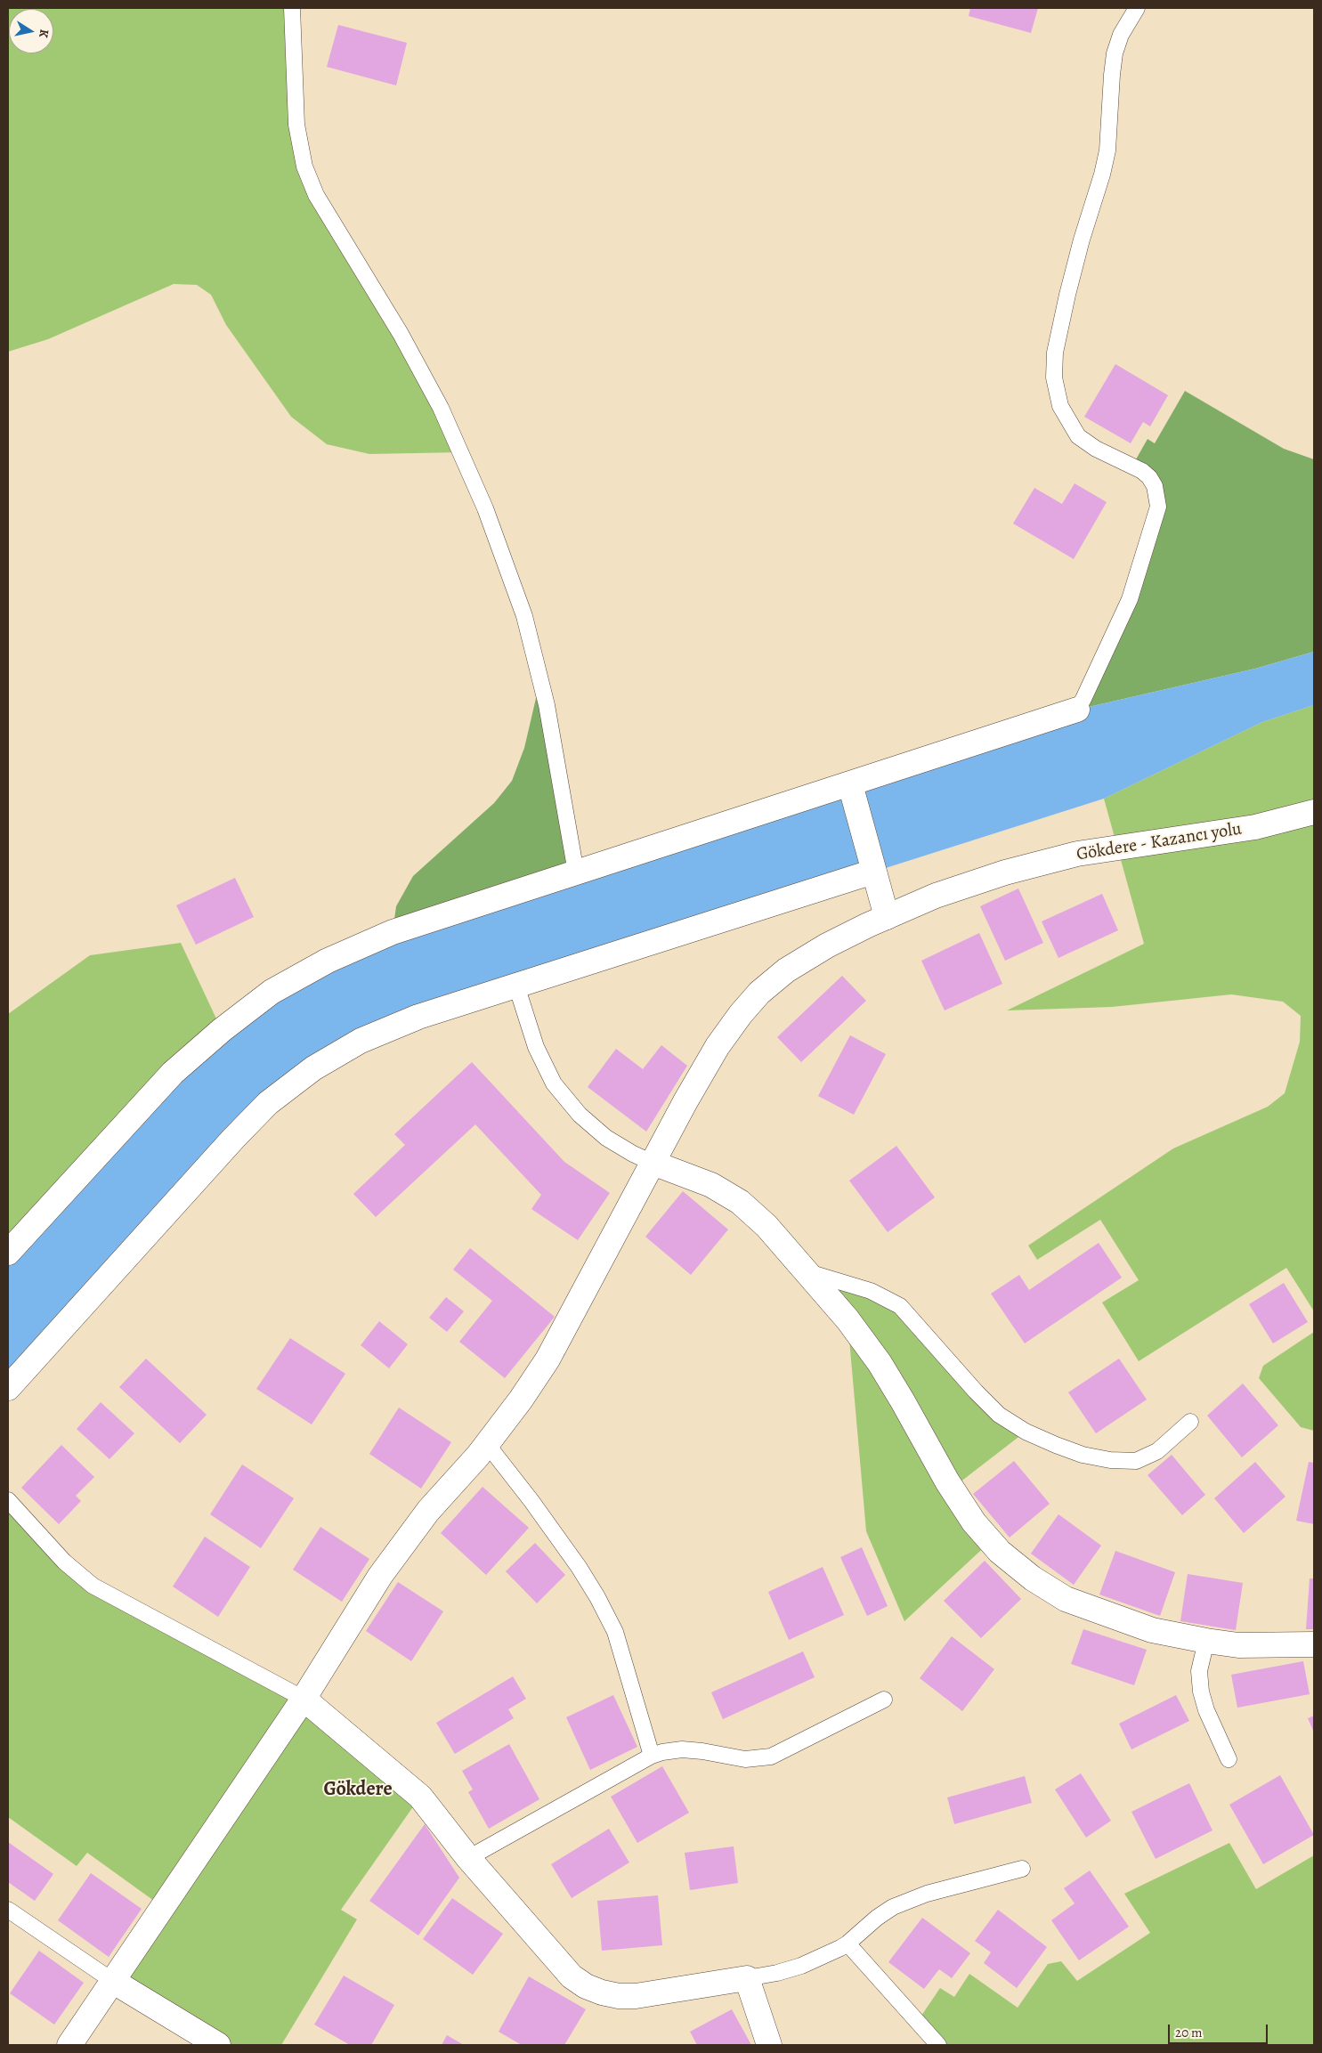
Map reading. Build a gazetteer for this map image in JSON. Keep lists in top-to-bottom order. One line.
{"streets":{"street":["Gökdere - Kazancı yolu"]},"districts":["Gökdere"],"scale_bar":"20 m","north":"right"}
